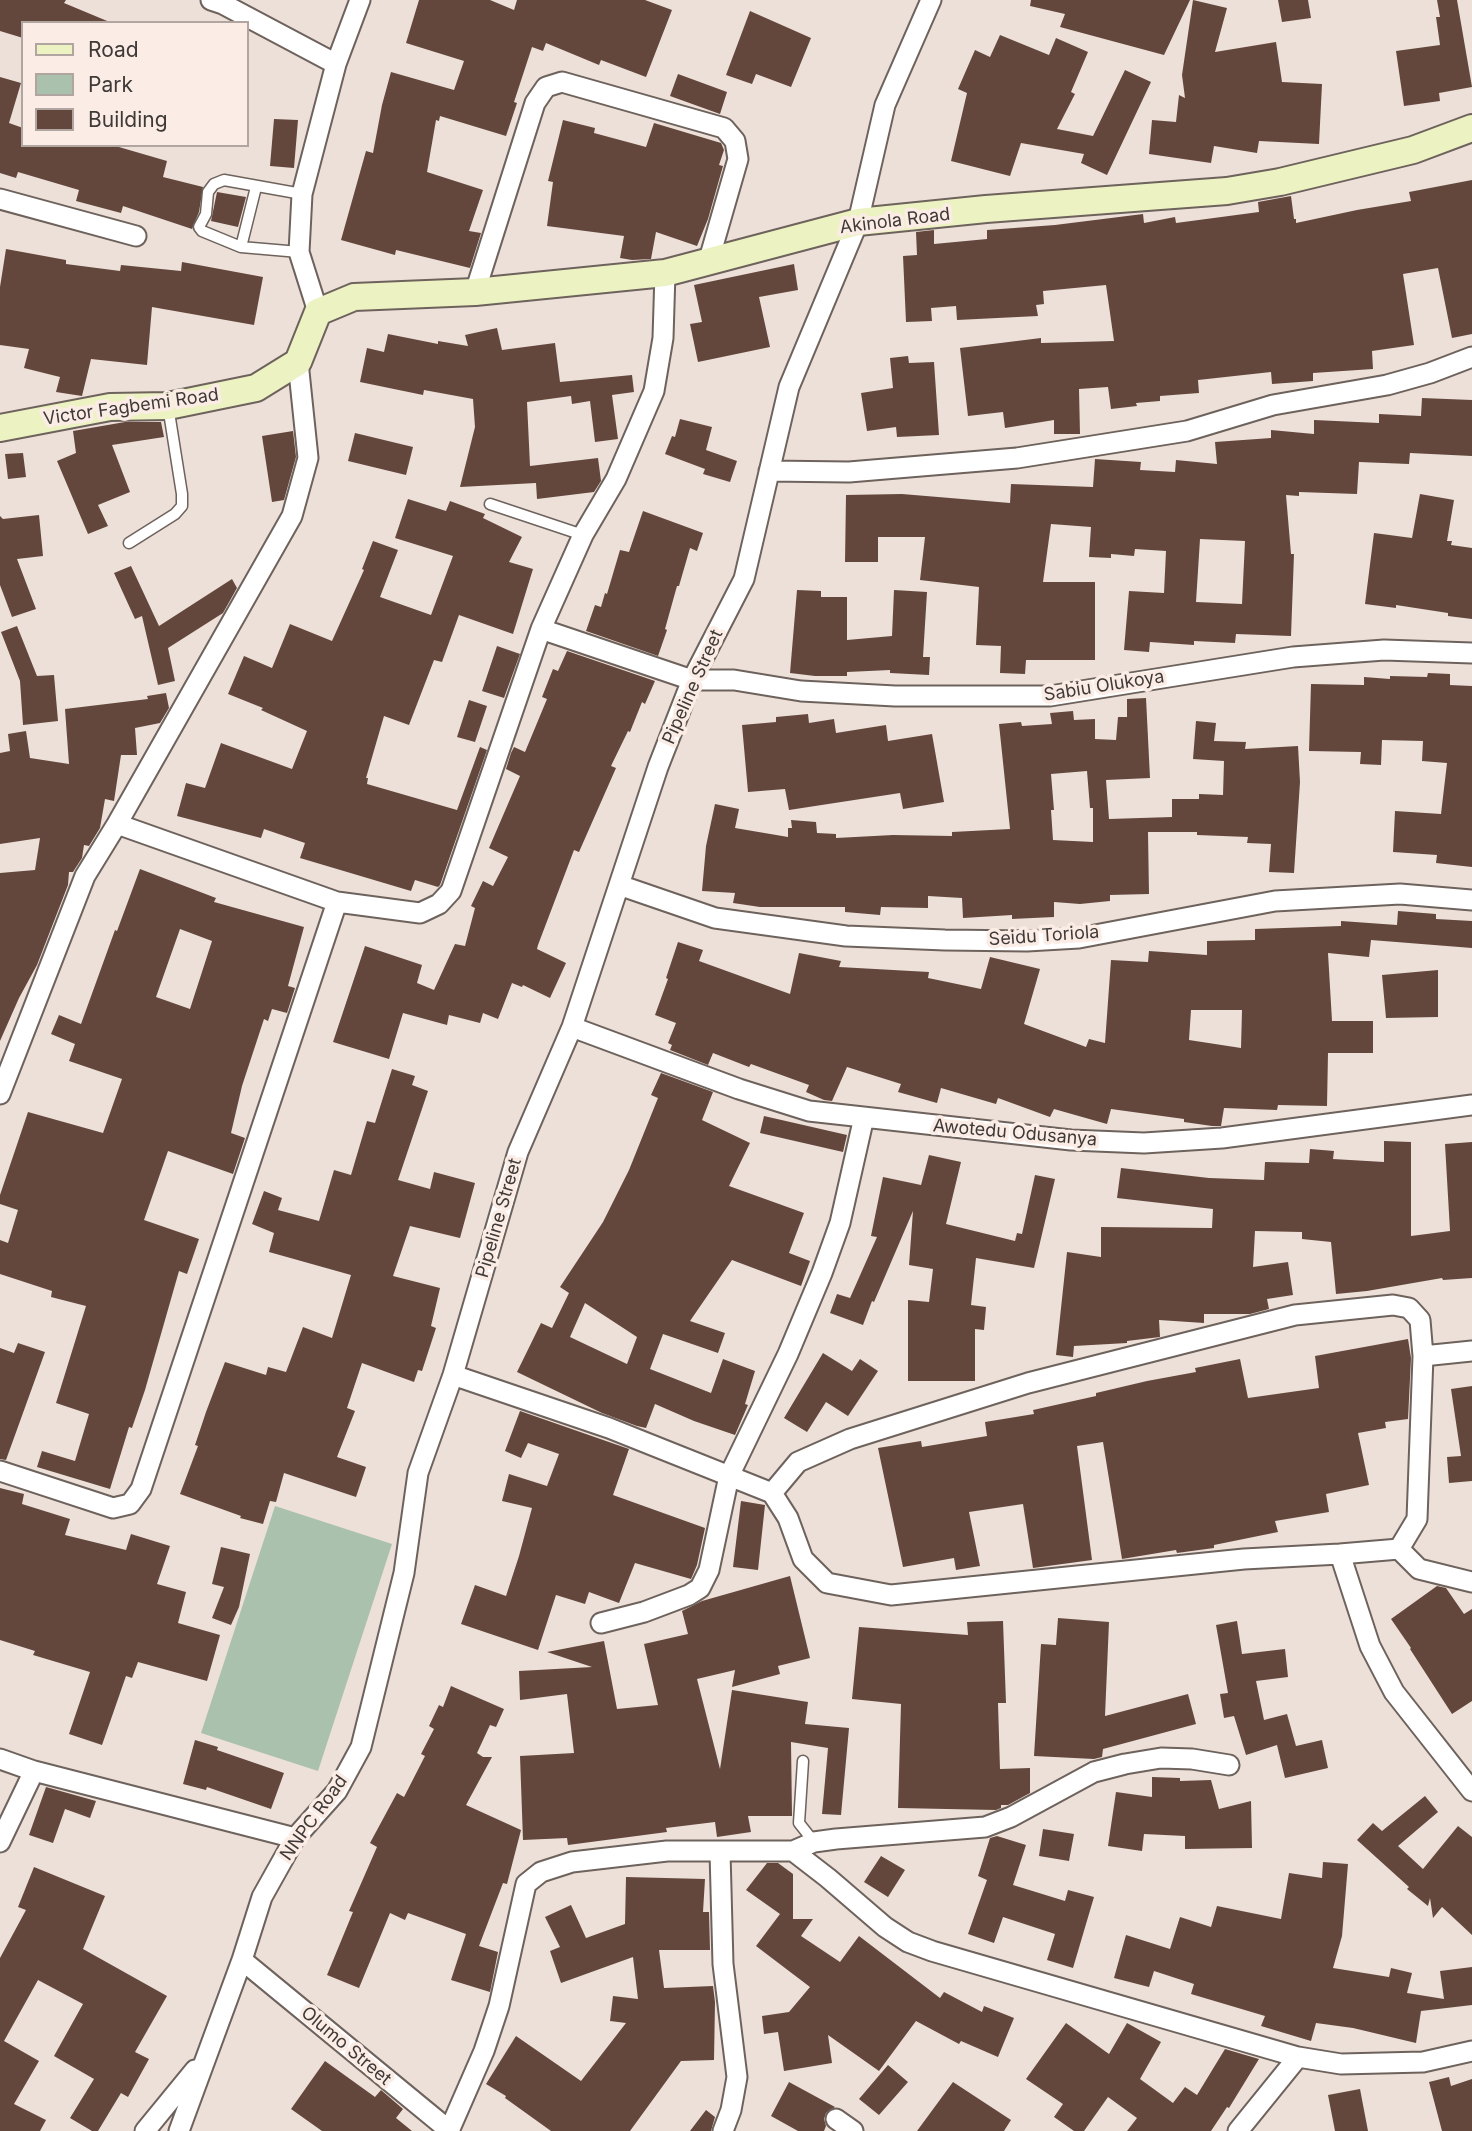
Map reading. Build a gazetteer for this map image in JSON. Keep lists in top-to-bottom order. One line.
{"streets":{"street":["Akinola Road","Victor Fagbemi Road","Sabiu Olukoya","Pipeline Street","Seidu Toriola","Awotedu Odusanya","NNPC Road","Olumo Street"]},"crossings":[["Akinola Road","Pipeline Street"],["Sabiu Olukoya","Pipeline Street"],["Pipeline Street","Seidu Toriola"],["Pipeline Street","Awotedu Odusanya"],["Pipeline Street","NNPC Road"],["NNPC Road","Olumo Street"]],"legend":["Road","Park","Building"]}
